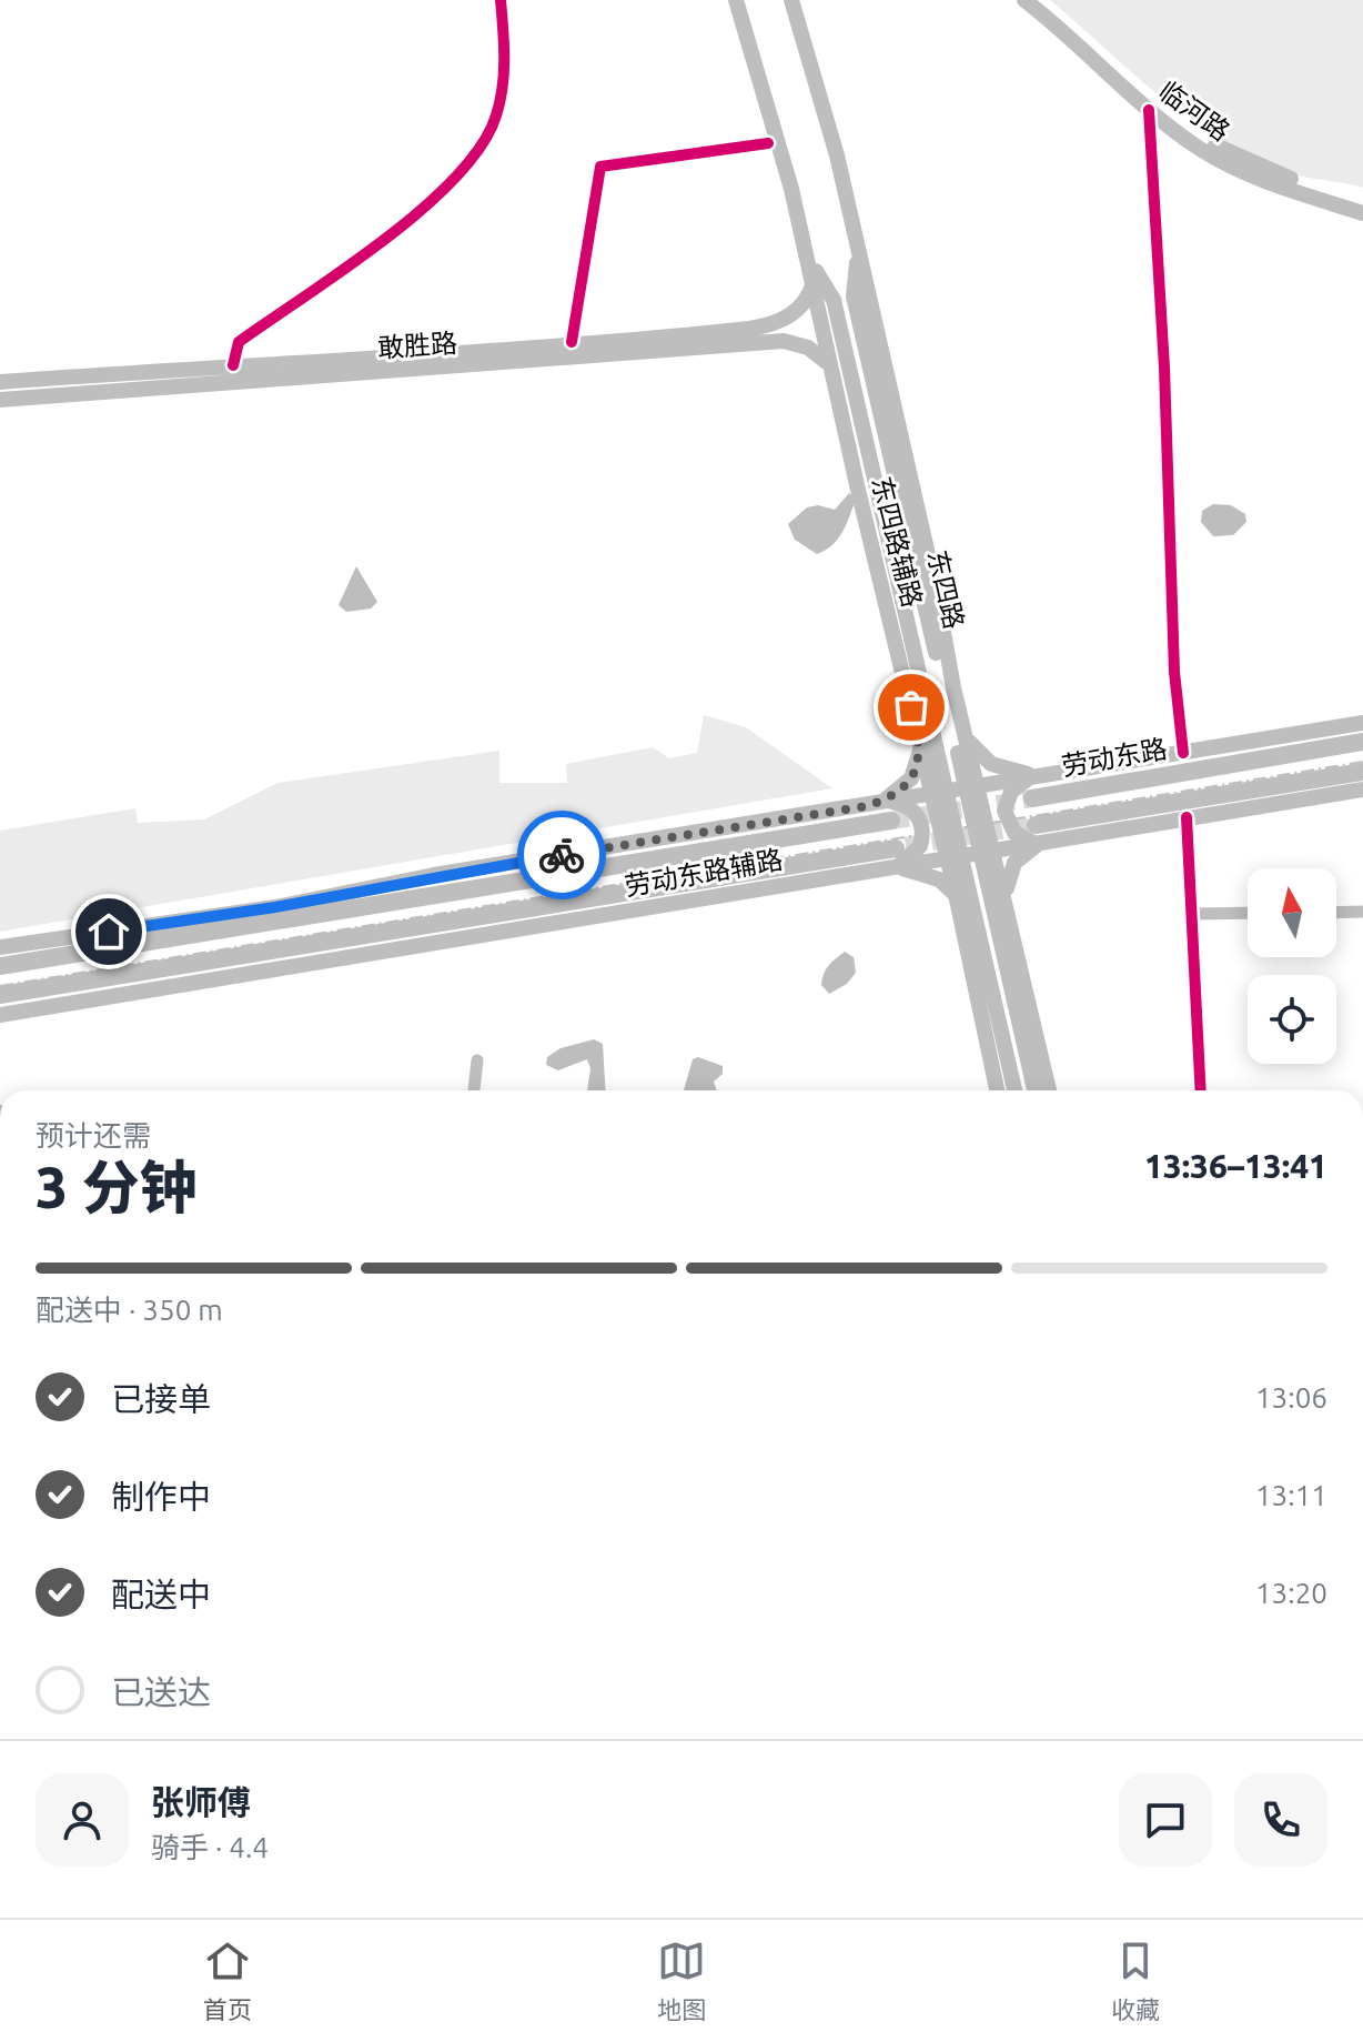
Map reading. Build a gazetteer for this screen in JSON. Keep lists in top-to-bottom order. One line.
{"streets":{"highway":["劳动东路"],"main road":["临河路","敢胜路","东四路辅路","东四路","劳动东路辅路"]},"crossings":[["敢胜路","东四路辅路"],["东四路辅路","东四路"],["东四路辅路","劳动东路辅路"],["东四路","劳动东路辅路"],["劳动东路","劳动东路辅路"]],"north":"top","page":{"heading":["3 分钟","预计还需","13:36–13:41"],"panel":["张师傅","骑手 · 4.4"],"bar":"配送中 · 350 m","list":[["已接单","13:06"],["制作中","13:11"],["配送中","13:20"],"已送达"],"tabs":["首页","地图","收藏"]}}
